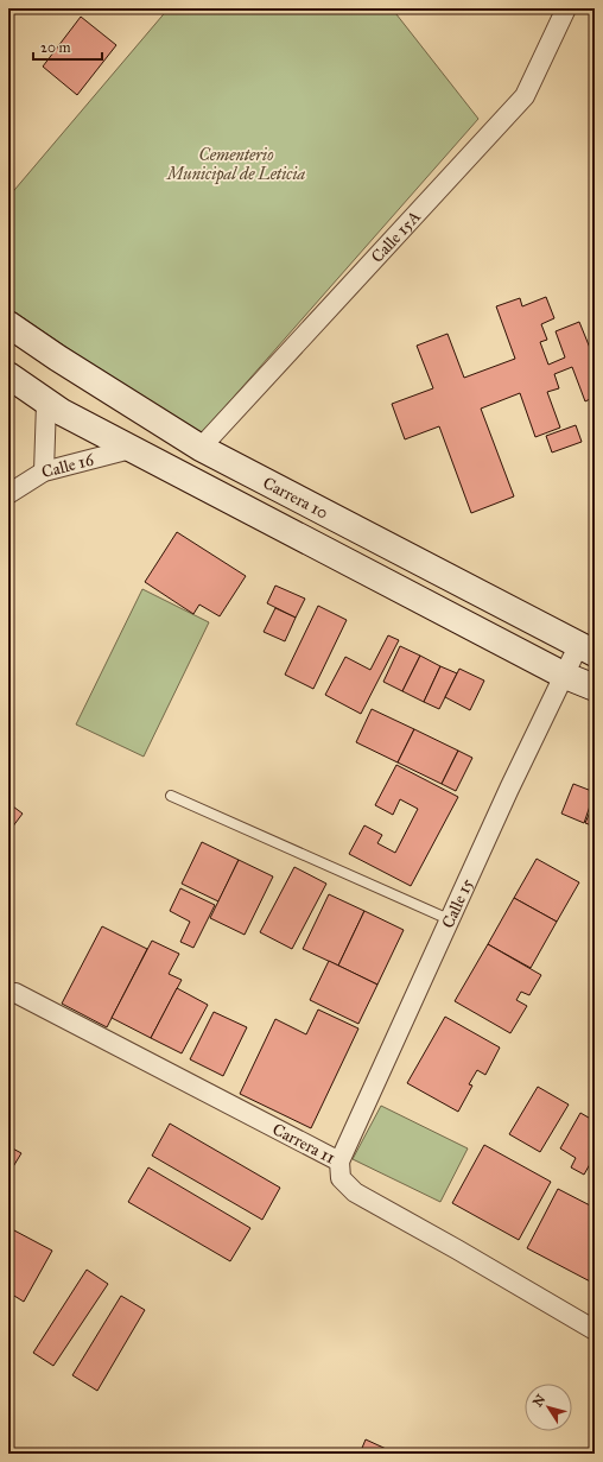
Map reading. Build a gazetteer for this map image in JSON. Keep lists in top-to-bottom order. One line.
{"streets":{"main road":["Carrera 10"],"street":["Calle 15A","Calle 16","Calle 15","Carrera 11"]},"crossings":[["Calle 15A","Carrera 10"],["Calle 16","Carrera 10"],["Carrera 10","Calle 15"],["Calle 15","Carrera 11"]],"parks":["Cementerio Municipal de Leticia"],"scale_bar":"20 m","north":"top left"}
